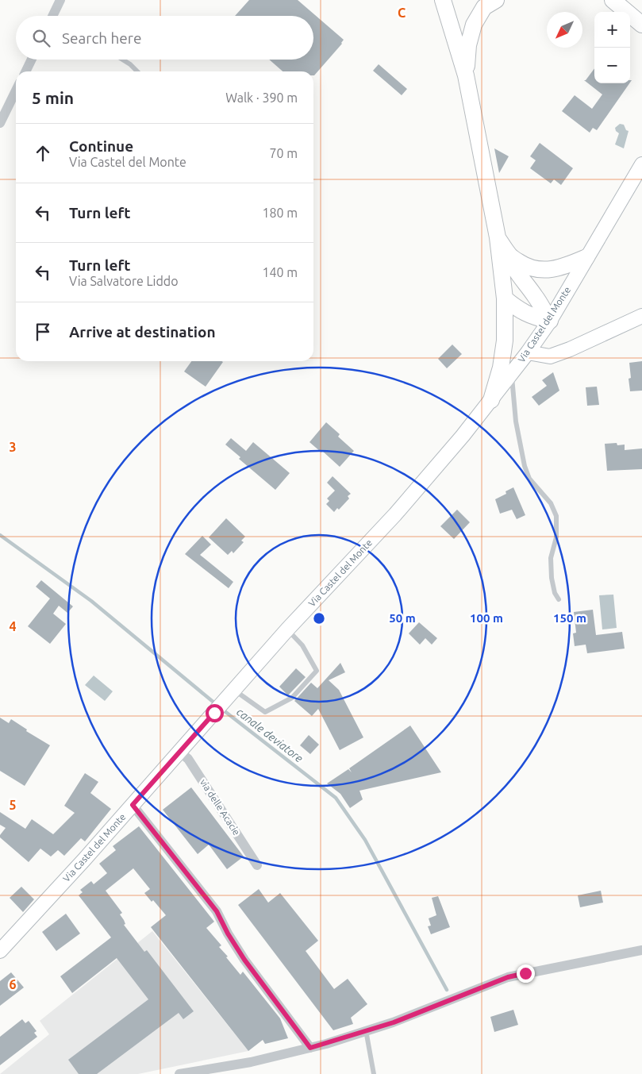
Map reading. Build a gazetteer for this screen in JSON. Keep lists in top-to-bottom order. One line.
{"streets":{"main road":["Via Castel del Monte"],"street":["via delle Acacie"]},"crossings":[["Via Castel del Monte","via delle Acacie"]],"water":["canale deviatore"],"north":"bottom left","page":{"map_buttons":["+","−"],"search":"Search here","heading":["5 min","Walk · 390 m"],"list":[["Continue","Via Castel del Monte","70 m"],["Turn left","180 m"],["Turn left","Via Salvatore Liddo","140 m"],"Arrive at destination"]},"grid":{"columns":["C"],"rows":["3","4","5","6"]},"rings":["50 m","100 m","150 m"]}
